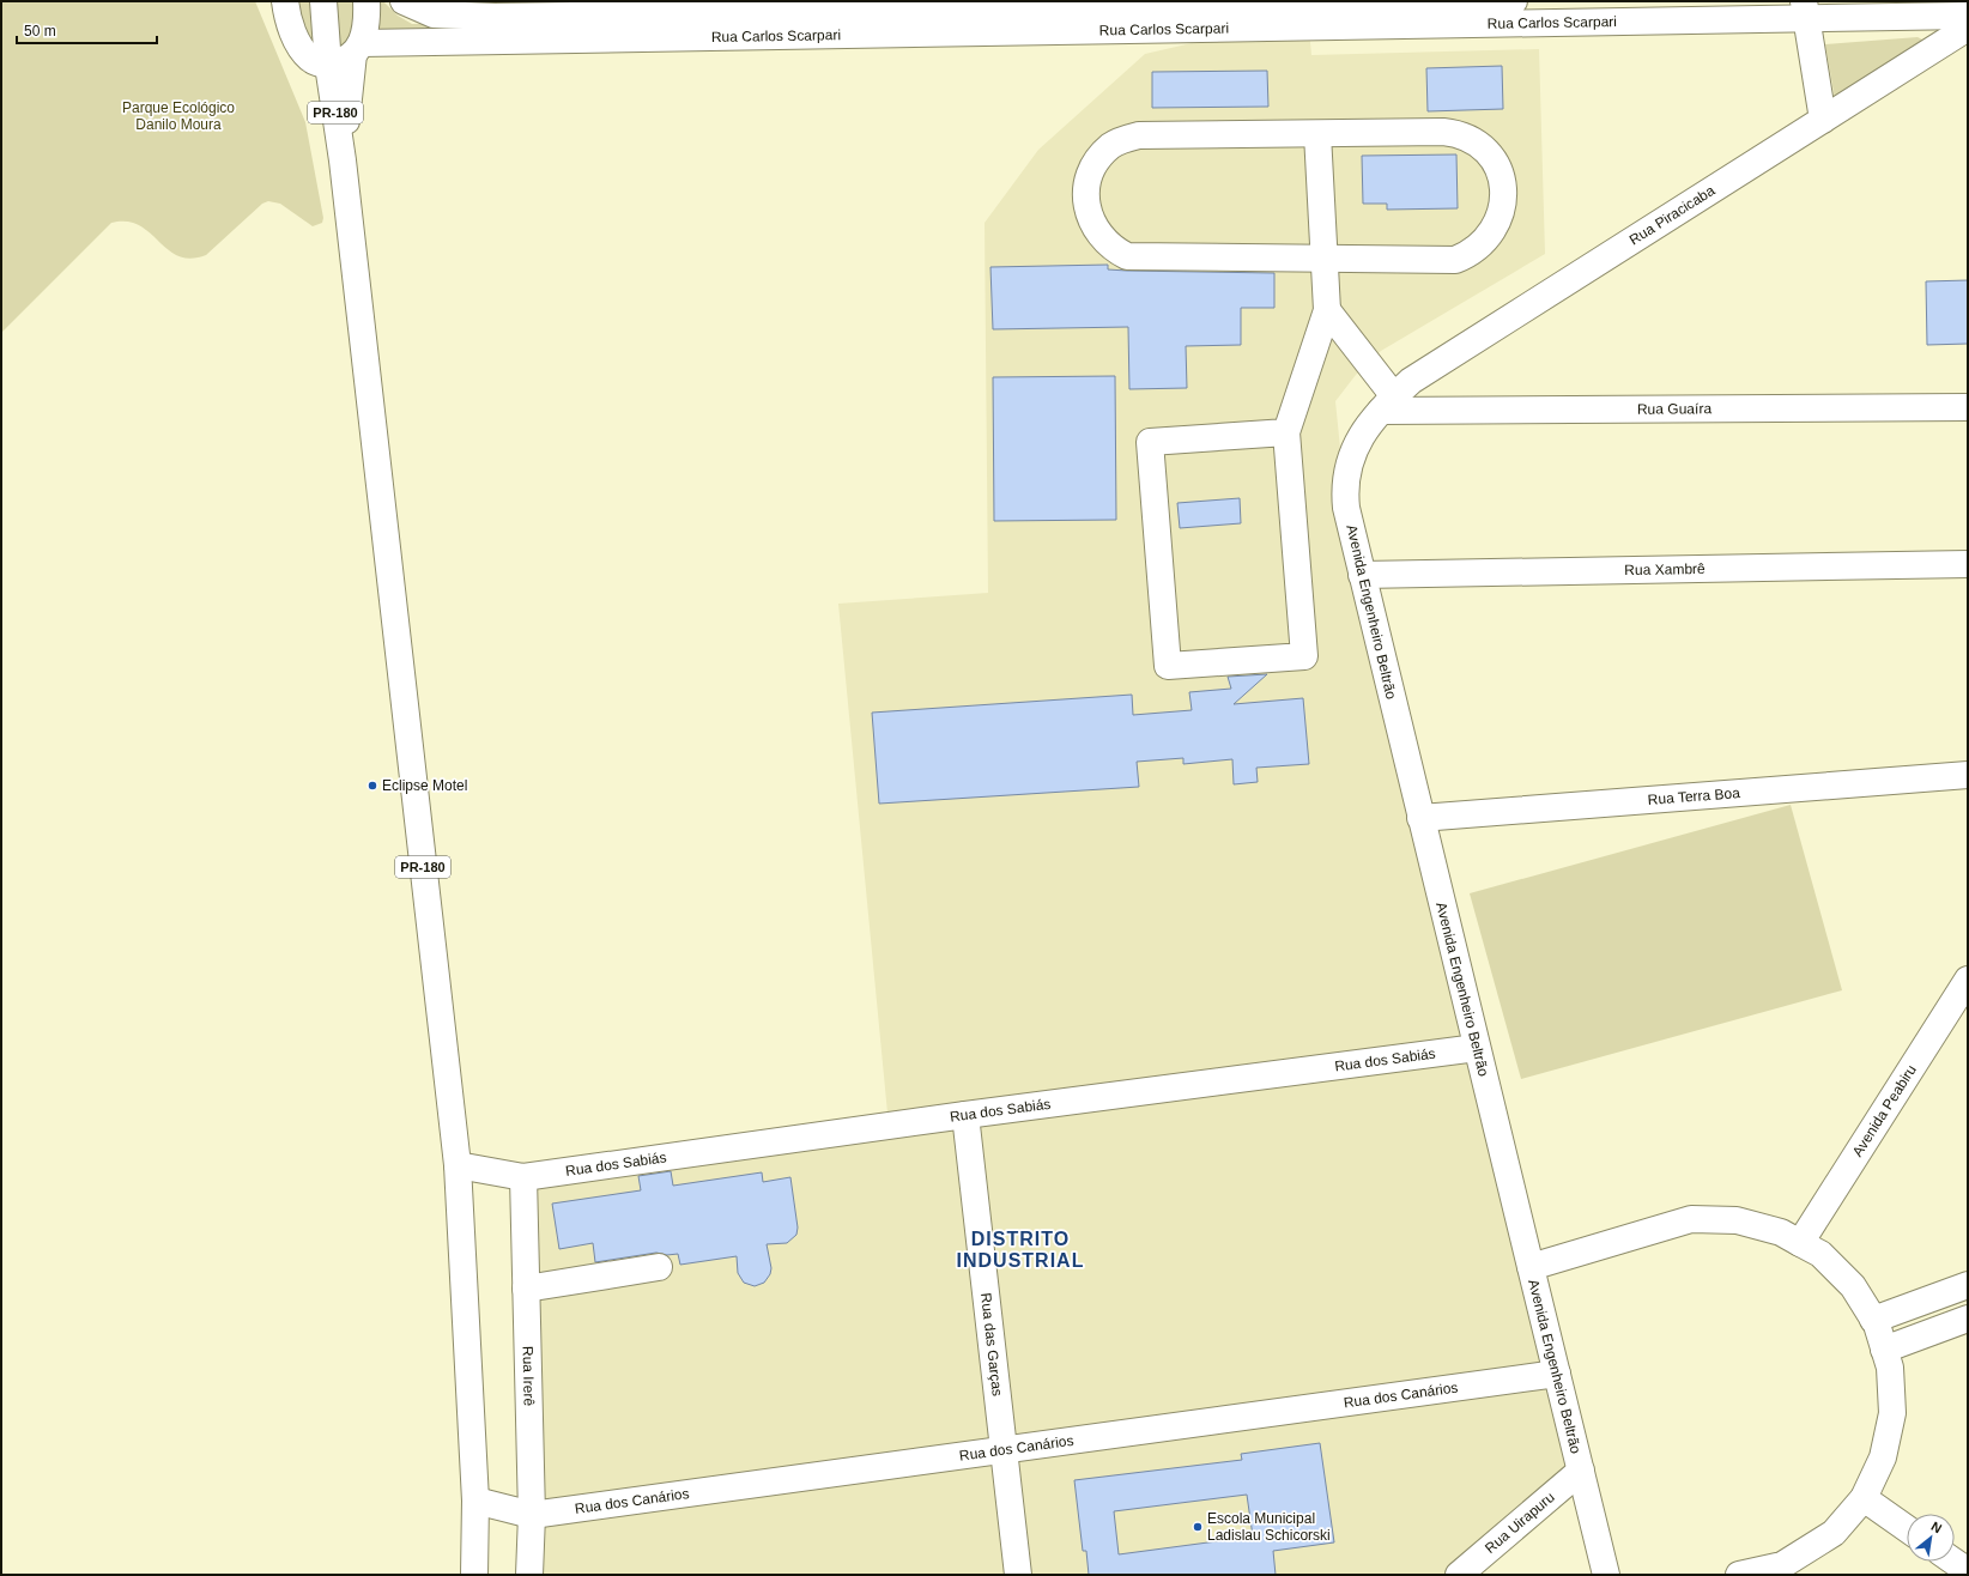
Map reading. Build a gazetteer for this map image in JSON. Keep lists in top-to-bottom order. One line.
{"streets":{"street":["Rua Carlos Scarpari","PR-180","Rua Piracicaba","Rua Guaíra","Rua Xambrê","Avenida Engenheiro Beltrão","Rua Terra Boa","Rua dos Sabiás","Avenida Peabiru","Rua das Garças","Rua Irerê","Rua dos Canários","Rua Uirapuru"]},"crossings":[["PR-180","Rua dos Sabiás"],["PR-180","Rua dos Canários"],["Rua Piracicaba","Rua Guaíra"],["Rua Piracicaba","Avenida Engenheiro Beltrão"],["Rua Guaíra","Avenida Engenheiro Beltrão"],["Rua Xambrê","Avenida Engenheiro Beltrão"],["Avenida Engenheiro Beltrão","Rua Terra Boa"],["Avenida Engenheiro Beltrão","Rua dos Sabiás"],["Avenida Engenheiro Beltrão","Rua dos Canários"],["Avenida Engenheiro Beltrão","Rua Uirapuru"],["Rua dos Sabiás","Rua das Garças"],["Rua dos Sabiás","Rua Irerê"],["Rua das Garças","Rua dos Canários"],["Rua Irerê","Rua dos Canários"]],"districts":["DISTRITO INDUSTRIAL"],"parks":["Parque Ecológico Danilo Moura"],"places":["Eclipse Motel","Escola Municipal Ladislau Schicorski"],"scale_bar":"50 m","north":"top right"}
